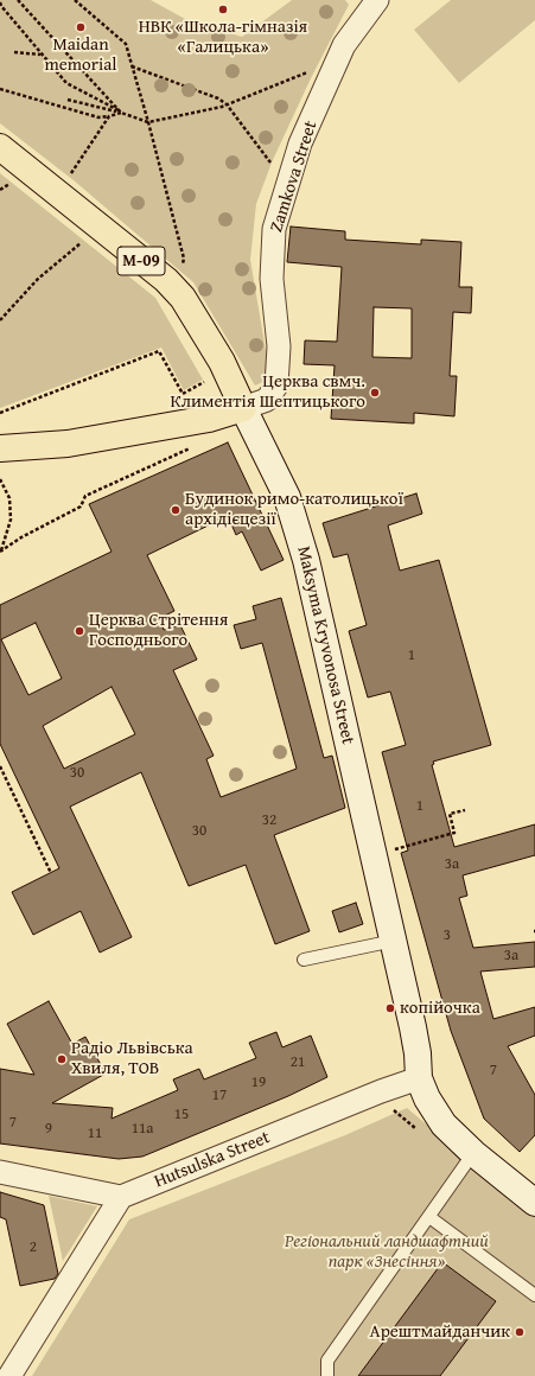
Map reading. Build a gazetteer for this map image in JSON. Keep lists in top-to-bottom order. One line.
{"streets":{"main road":["М-09","Maksyma Kryvonosa Street"],"street":["Zamkova Street","Hutsulska Street"]},"crossings":[["Zamkova Street","Maksyma Kryvonosa Street"],["Maksyma Kryvonosa Street","Hutsulska Street"]],"parks":["Регіональний ландшафтний парк «Знесіння»"],"places":["НВК «Школа-гімназія «Галицька»","Maidan memorial","Церква свмч. Климентія Шептицького","Будинок римо-католицької архідієцезії","Церква Стрітення Господнього","копійочка","Радіо Львівська Хвиля, ТОВ","Арештмайданчик"],"house_numbers":["1","30","1","32","30","3а","3","3а","21","7","19","17","15","7","9","11а","11","2"]}
